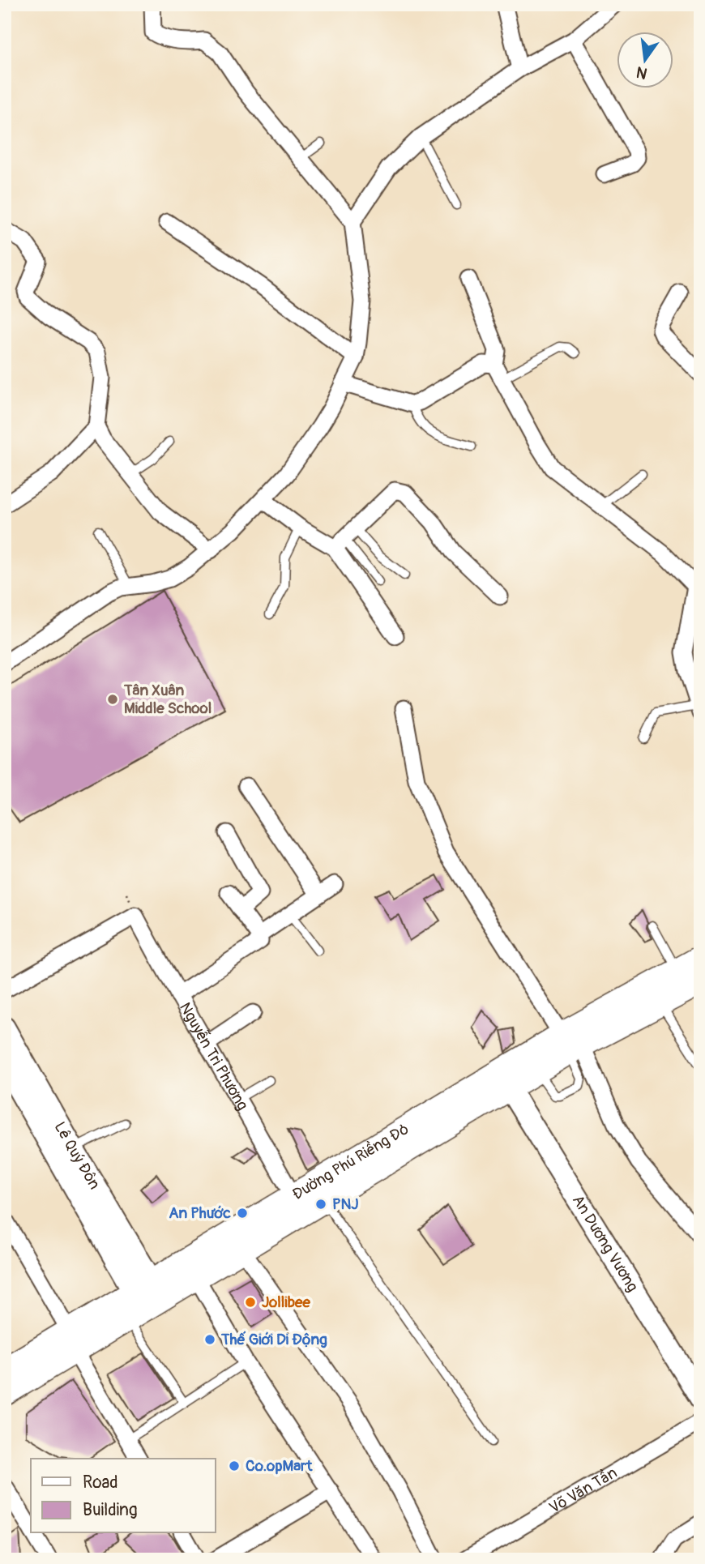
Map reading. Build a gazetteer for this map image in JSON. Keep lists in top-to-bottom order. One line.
{"streets":{"main road":["Lê Quý Đôn","Đường Phú Riềng Đỏ","An Dương Vương"],"street":["Nguyễn Tri Phương","Võ Văn Tần"]},"crossings":[["Nguyễn Tri Phương","Đường Phú Riềng Đỏ"],["Lê Quý Đôn","Đường Phú Riềng Đỏ"],["Đường Phú Riềng Đỏ","An Dương Vương"]],"places":["Tân Xuân Middle School","PNJ","An Phước","Jollibee","Thế Giới Di Động","Co.opMart"],"legend":["Road","Building"],"north":"bottom"}
